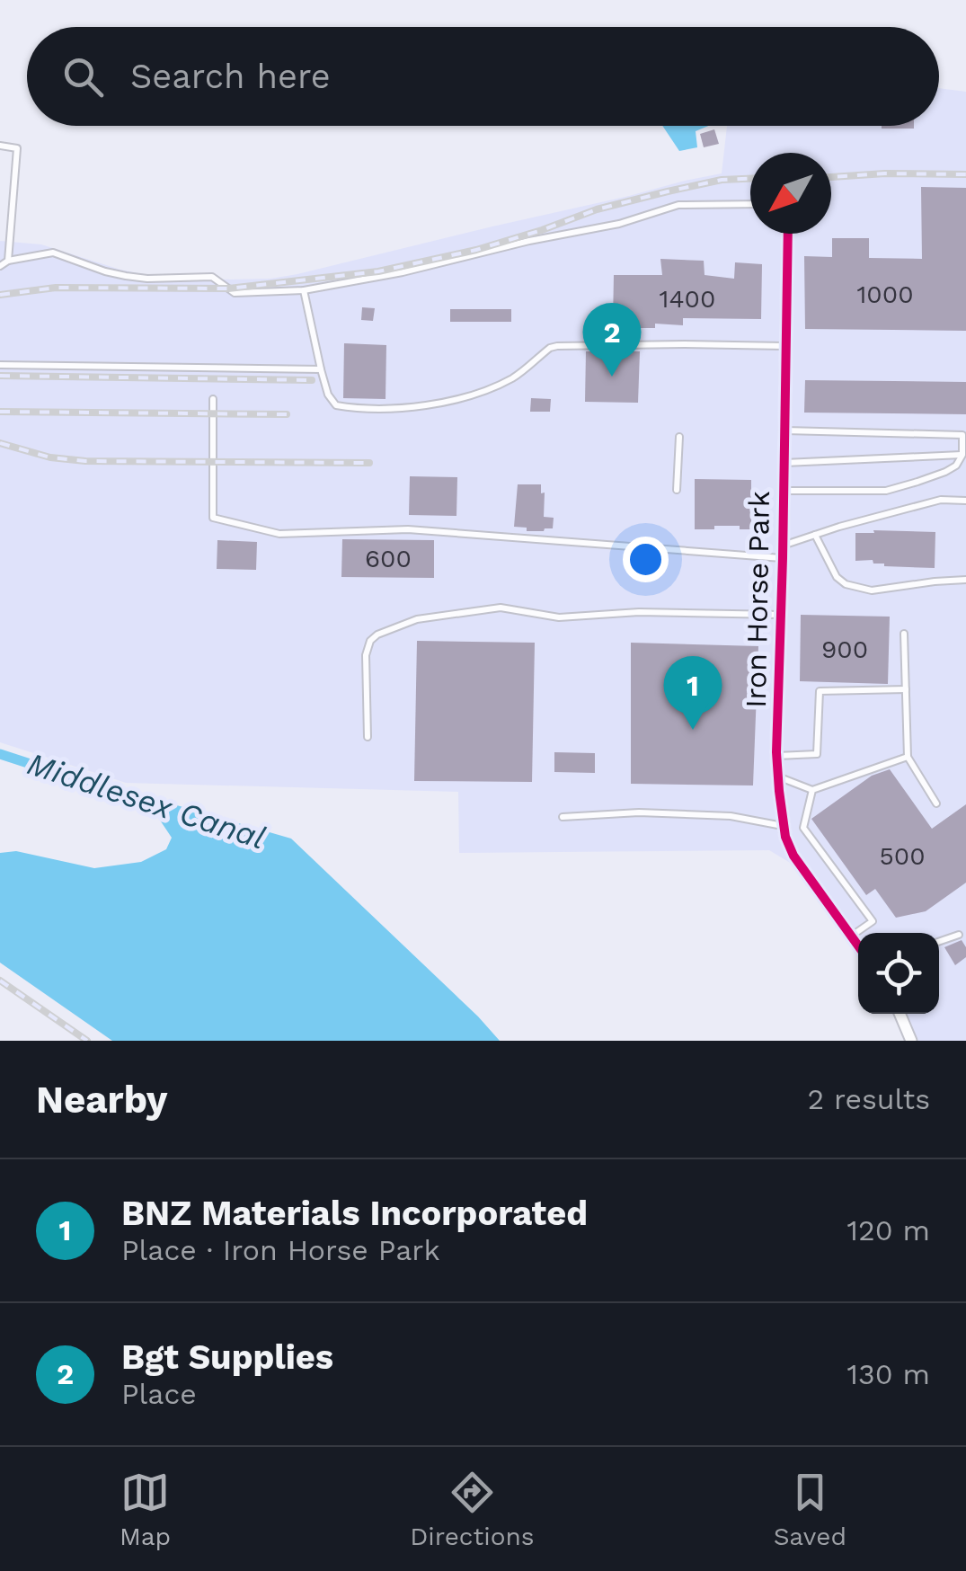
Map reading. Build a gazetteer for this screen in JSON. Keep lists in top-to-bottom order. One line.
{"streets":{"street":["Iron Horse Park"]},"water":["Middlesex Canal"],"house_numbers":["1000","1400","600","900","500"],"north":"bottom left","page":{"search":"Search here","pins":["2","1"],"heading":["Nearby","2 results"],"list":[{"mark":"1","name":"BNZ Materials Incorporated","note":"Place · Iron Horse Park","value":"120 m"},{"mark":"2","name":"Bgt Supplies","note":"Place","value":"130 m"}],"nav":["Map","Directions","Saved"]}}
